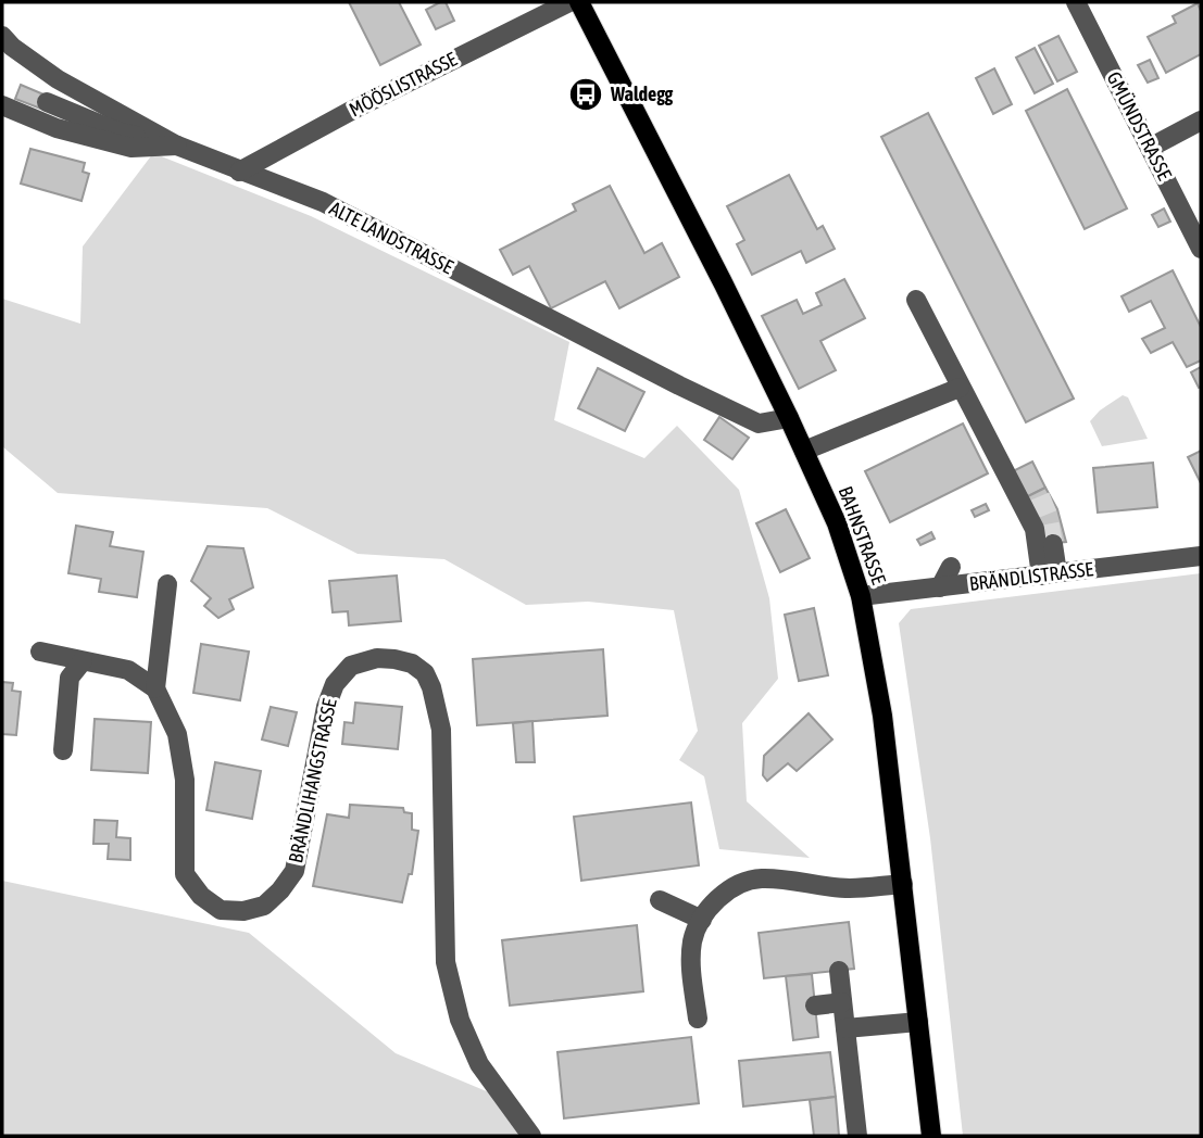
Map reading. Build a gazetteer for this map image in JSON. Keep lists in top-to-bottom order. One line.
{"streets":{"main road":["BAHNSTRASSE"],"street":["MÖÖSLISTRASSE","GMÜNDSTRASSE","ALTE LANDSTRASSE","BRÄNDLISTRASSE","BRÄNDLIHANGSTRASSE"]},"crossings":[["MÖÖSLISTRASSE","ALTE LANDSTRASSE"],["ALTE LANDSTRASSE","BAHNSTRASSE"],["BAHNSTRASSE","BRÄNDLISTRASSE"]],"places":{"bus stop":["Waldegg"]}}
